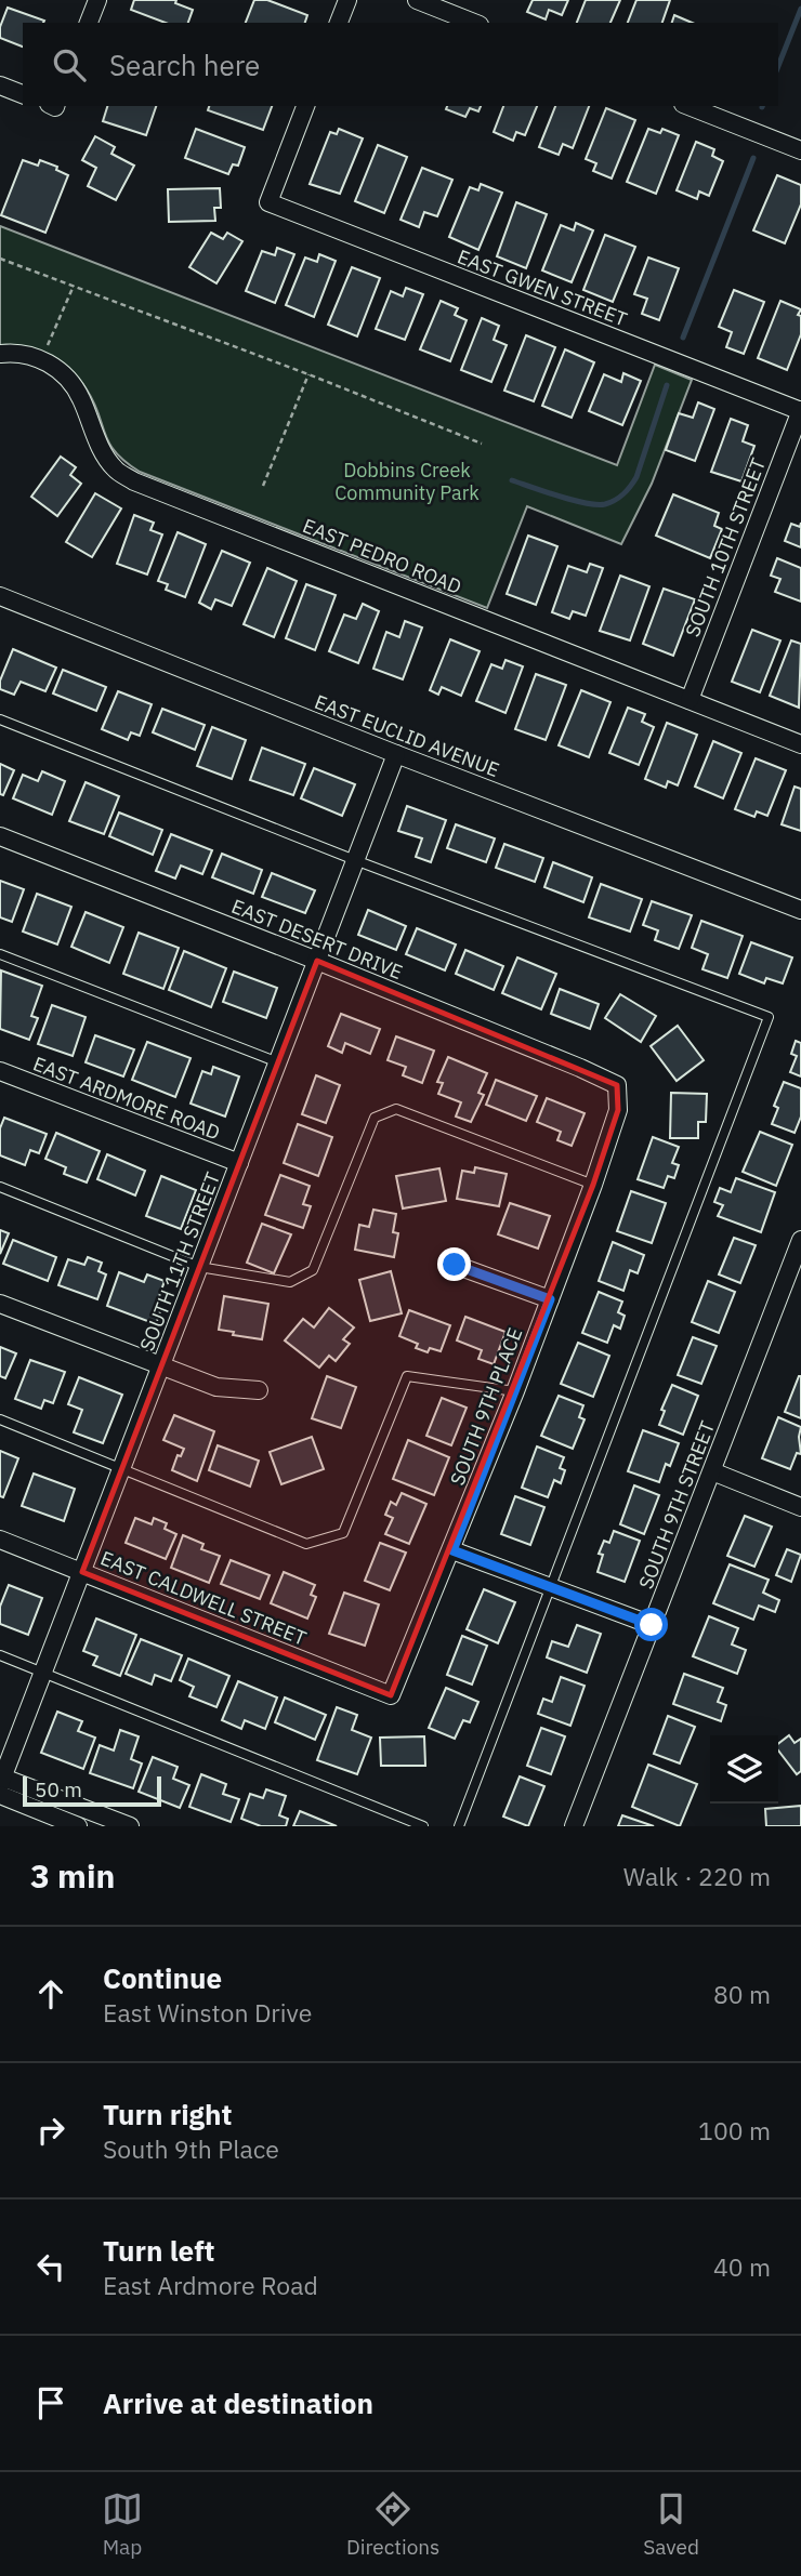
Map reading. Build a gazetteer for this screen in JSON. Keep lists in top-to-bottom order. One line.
{"streets":{"street":["EAST GWEN STREET","SOUTH 10TH STREET","EAST PEDRO ROAD","EAST EUCLID AVENUE","EAST DESERT DRIVE","EAST ARDMORE ROAD","SOUTH 11TH STREET","SOUTH 9TH PLACE","SOUTH 9TH STREET","EAST CALDWELL STREET"]},"crossings":[["EAST GWEN STREET","SOUTH 10TH STREET"],["SOUTH 10TH STREET","EAST PEDRO ROAD"],["EAST EUCLID AVENUE","SOUTH 11TH STREET"],["EAST DESERT DRIVE","SOUTH 11TH STREET"],["EAST DESERT DRIVE","SOUTH 9TH PLACE"],["EAST ARDMORE ROAD","SOUTH 11TH STREET"],["SOUTH 11TH STREET","EAST CALDWELL STREET"],["SOUTH 9TH PLACE","EAST CALDWELL STREET"]],"parks":["Dobbins Creek Community Park"],"scale_bar":"50 m","page":{"search":"Search here","scale":"50 m","heading":["3 min","Walk · 220 m"],"list":[["Continue","East Winston Drive","80 m"],["Turn right","South 9th Place","100 m"],["Turn left","East Ardmore Road","40 m"],"Arrive at destination"],"nav":["Map","Directions","Saved"]}}
